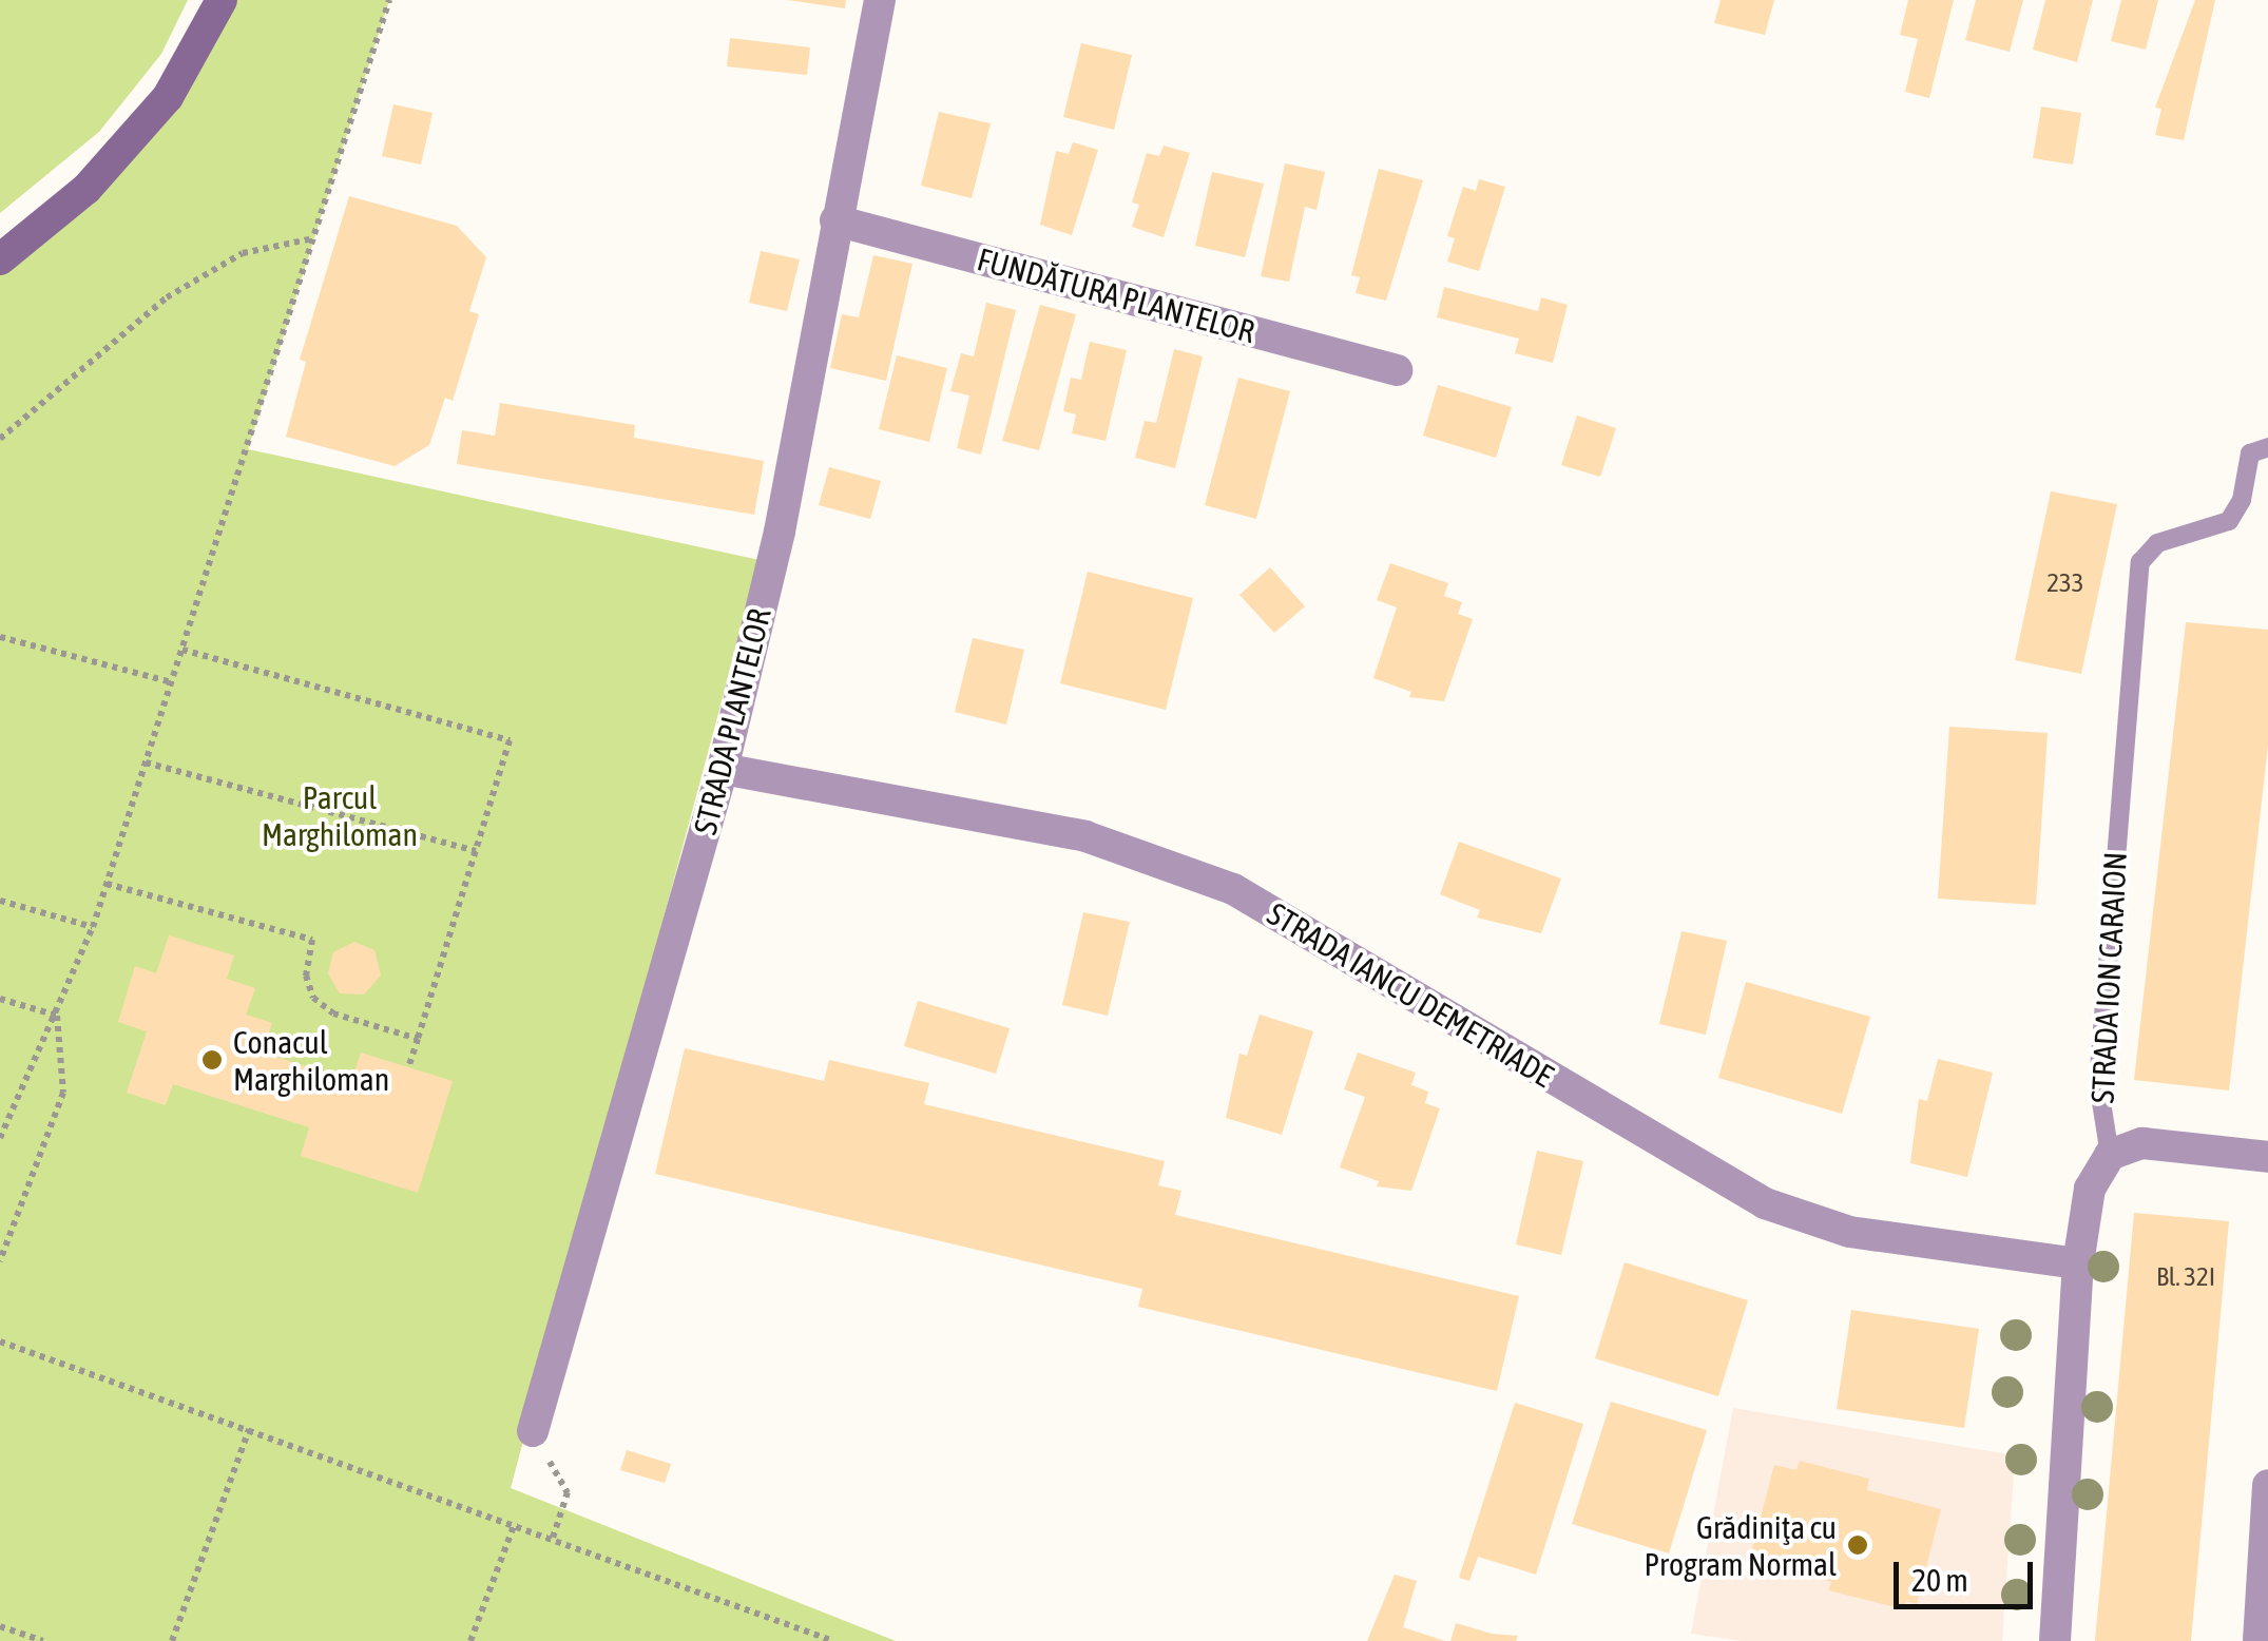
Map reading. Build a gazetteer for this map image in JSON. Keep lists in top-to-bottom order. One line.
{"streets":{"street":["FUNDĂTURA PLANTELOR","STRADA PLANTELOR","STRADA IANCU DEMETRIADE"],"lane":["STRADA ION CARAION"]},"crossings":[["FUNDĂTURA PLANTELOR","STRADA PLANTELOR"],["STRADA PLANTELOR","STRADA IANCU DEMETRIADE"]],"parks":["Parcul Marghiloman"],"places":["Conacul Marghiloman","Grădiniţa cu Program Normal"],"house_numbers":["233","Bl. 32I"],"scale_bar":"20 m"}
